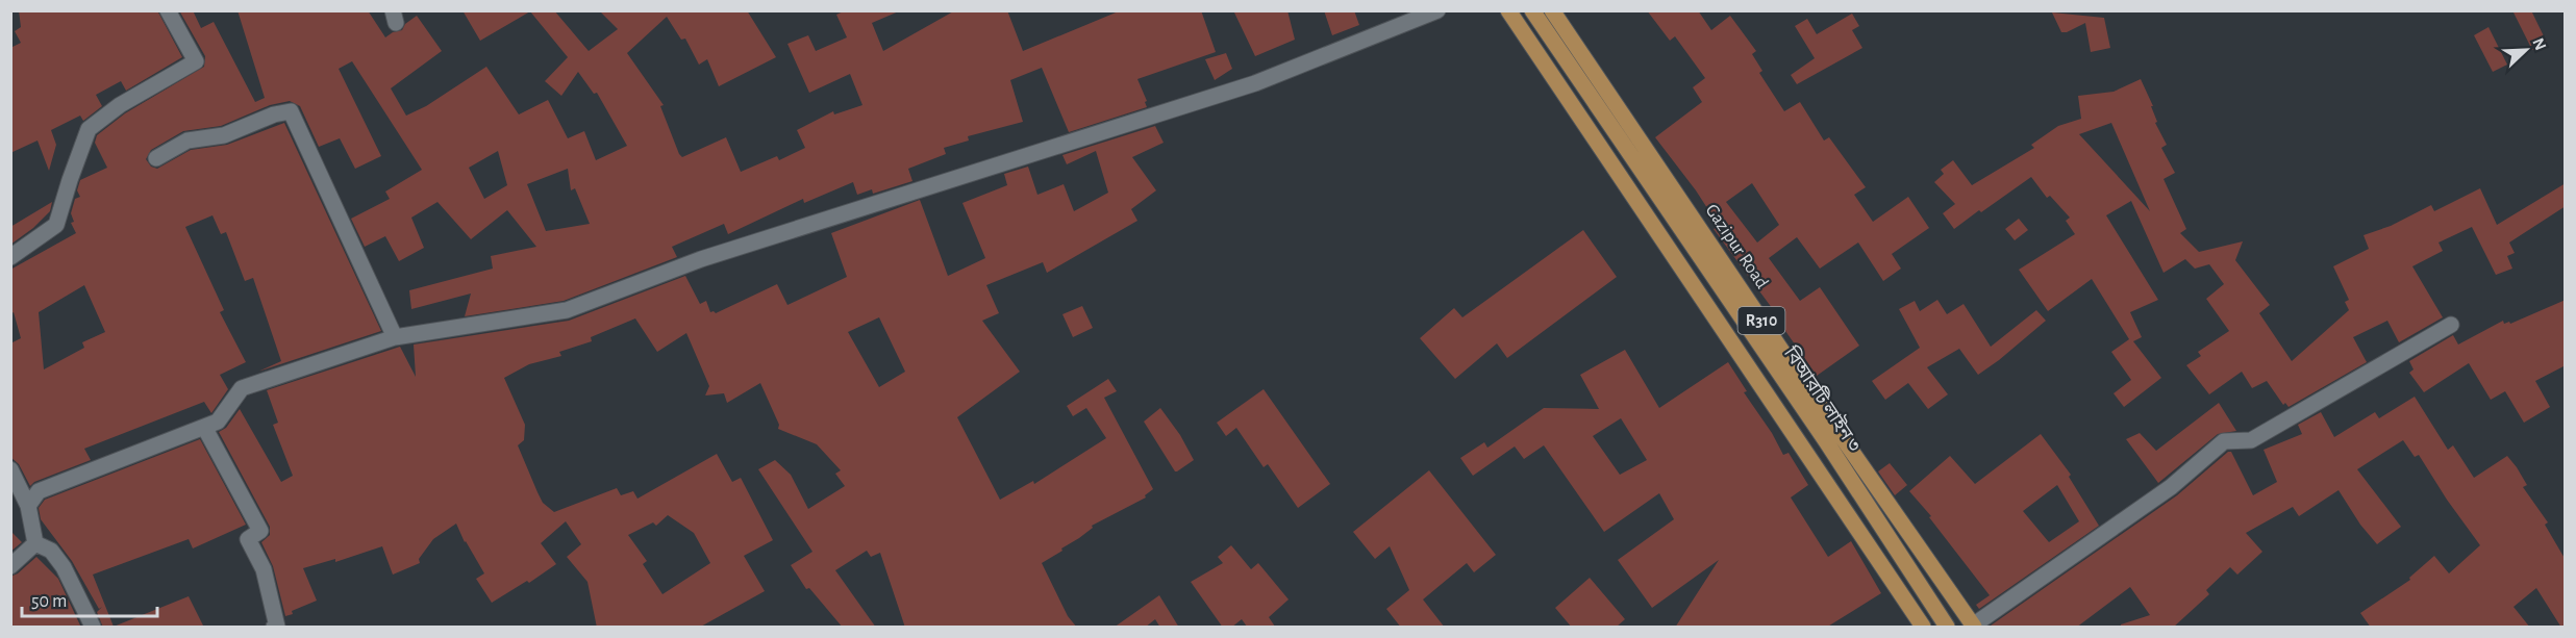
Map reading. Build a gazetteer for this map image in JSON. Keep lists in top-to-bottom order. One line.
{"streets":{"main road":["Gazipur Road","R310","বিআরটি লাইন ৩"]},"scale_bar":"50 m","north":"top right"}
